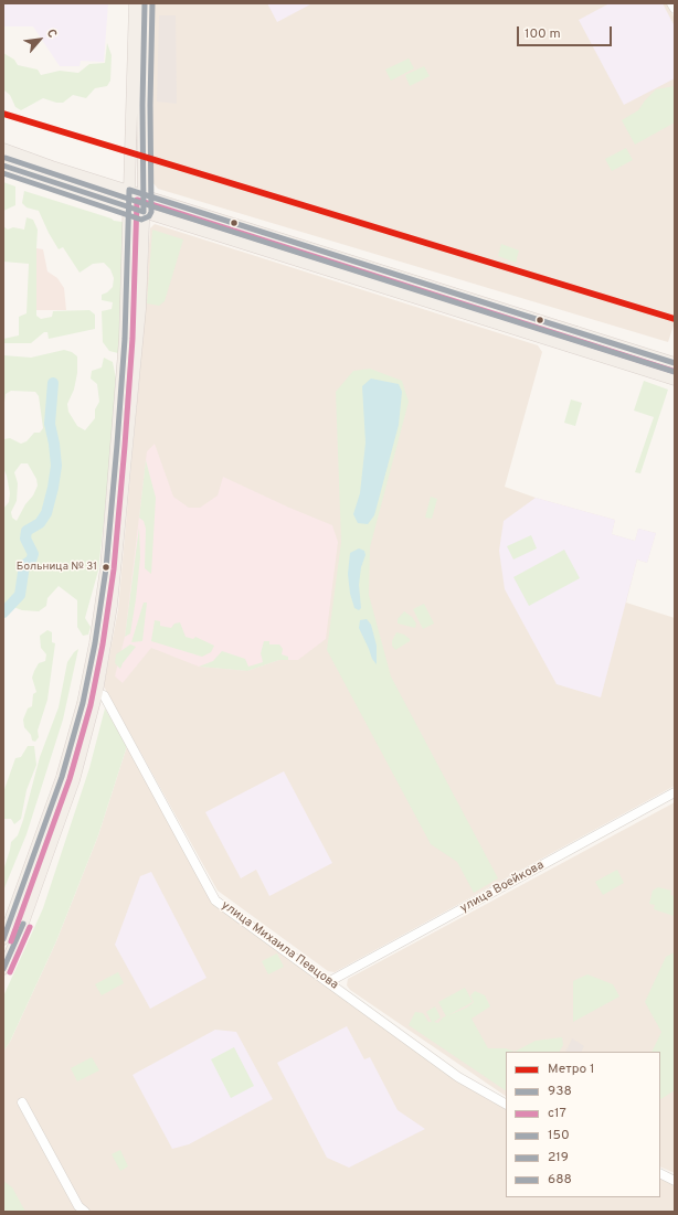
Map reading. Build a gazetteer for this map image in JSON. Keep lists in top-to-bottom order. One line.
{"streets":{"street":["улица Воейкова","улица Михаила Певцова"]},"crossings":[["улица Воейкова","улица Михаила Певцова"]],"places":["Больница № 31"],"lines":["transit line 219","transit line 688","metro line 1","transit line 150","transit line 938","transit line с17"],"legend":["Метро 1","938","с17","150","219","688"],"scale_bar":"100 m","north":"top right"}
